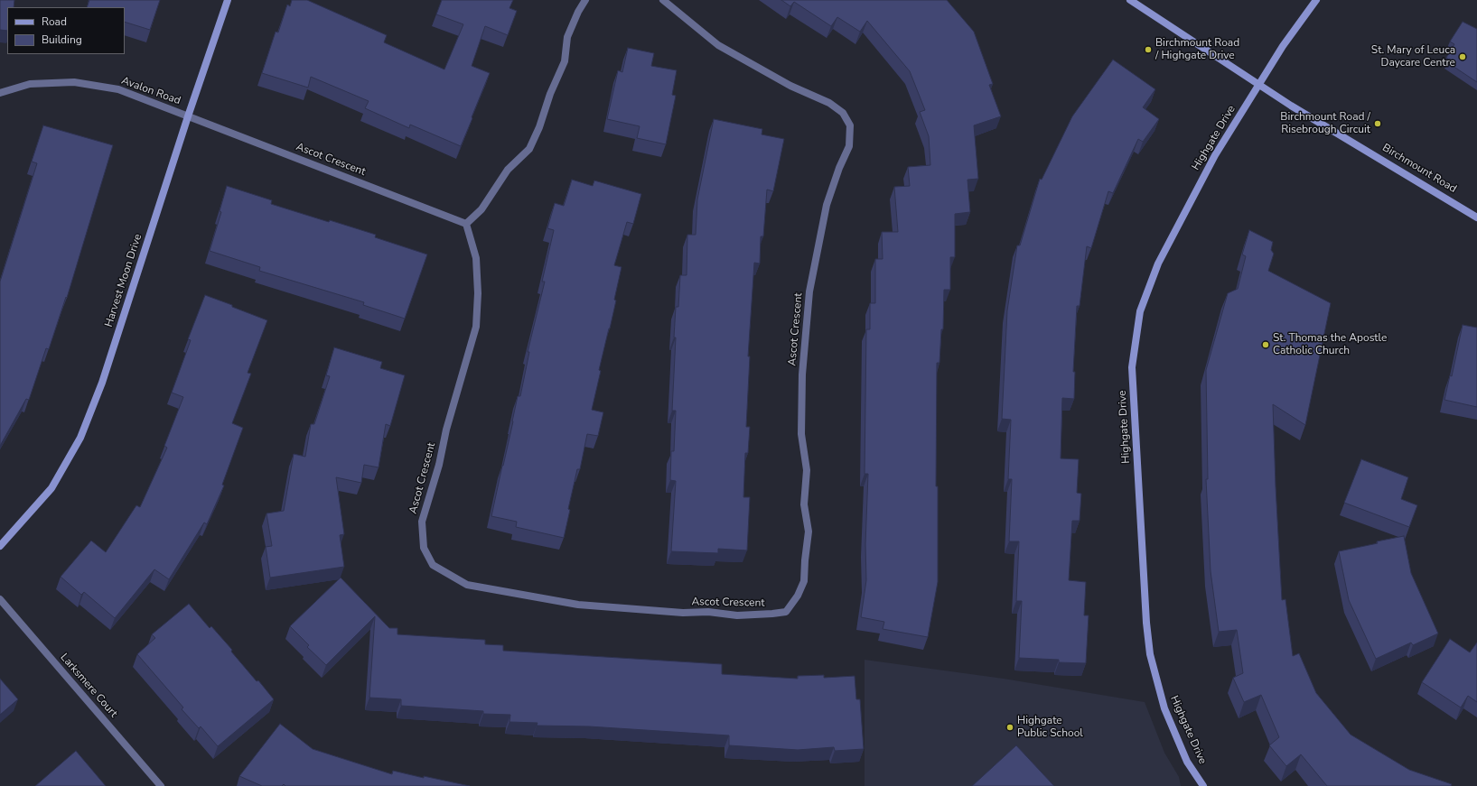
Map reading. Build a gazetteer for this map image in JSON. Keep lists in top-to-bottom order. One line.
{"streets":{"street":["Avalon Road","Highgate Drive","Ascot Crescent","Birchmount Road","Harvest Moon Drive","Larksmere Court"]},"crossings":[["Avalon Road","Ascot Crescent"],["Avalon Road","Harvest Moon Drive"],["Highgate Drive","Birchmount Road"],["Ascot Crescent","Harvest Moon Drive"]],"places":["Birchmount Road / Highgate Drive","St. Mary of Leuca Daycare Centre","Birchmount Road / Risebrough Circuit","St. Thomas the Apostle Catholic Church","Highgate Public School"],"legend":["Road","Building"]}
